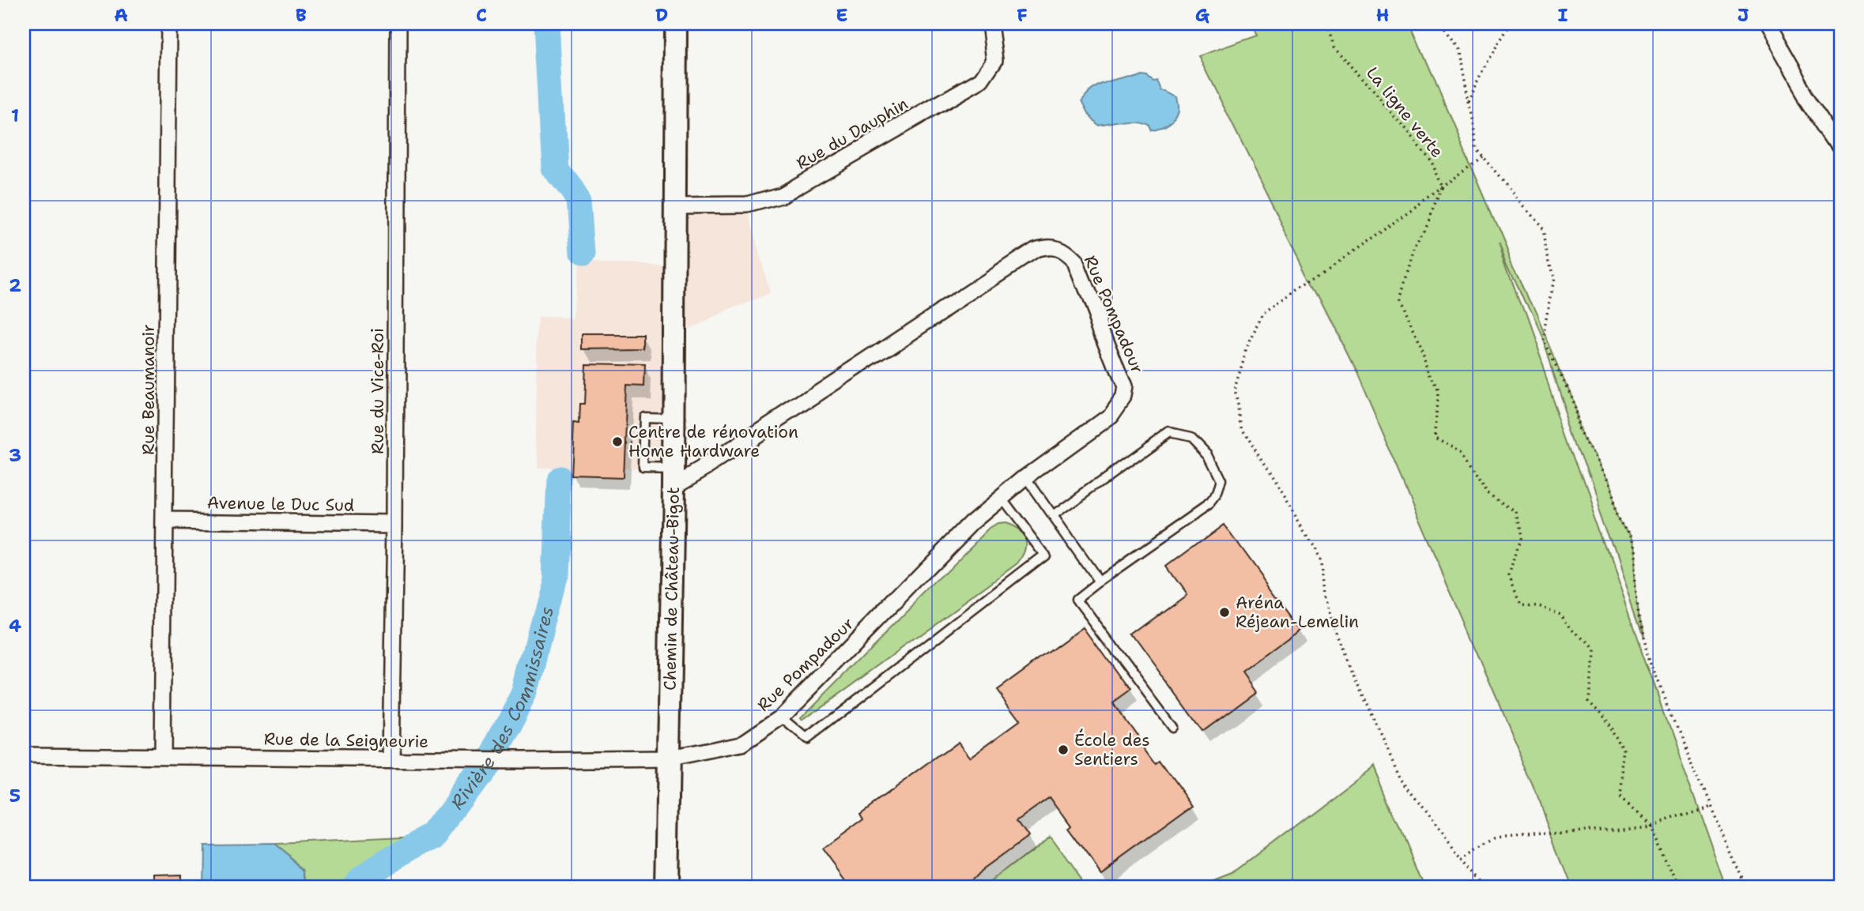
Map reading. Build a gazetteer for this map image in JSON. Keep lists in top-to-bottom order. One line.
{"streets":{"street":["Rue du Dauphin","Rue Pompadour","Rue Beaumanoir","Rue du Vice-Roi","Avenue le Duc Sud","Chemin de Château-Bigot","Rue de la Seigneurie"],"path":["La ligne verte"]},"crossings":[["Rue du Dauphin","Chemin de Château-Bigot"],["Rue Pompadour","Chemin de Château-Bigot"],["Rue Pompadour","Rue de la Seigneurie"],["Rue Beaumanoir","Avenue le Duc Sud"],["Rue Beaumanoir","Rue de la Seigneurie"],["Rue du Vice-Roi","Avenue le Duc Sud"],["Rue du Vice-Roi","Rue de la Seigneurie"],["Chemin de Château-Bigot","Rue de la Seigneurie"]],"water":["Rivière des Commissaires"],"places":["Centre de rénovation Home Hardware","Aréna Réjean‑Lemelin","École des Sentiers"],"grid":{"columns":["A","B","C","D","E","F","G","H","I","J"],"rows":["1","2","3","4","5"]}}
